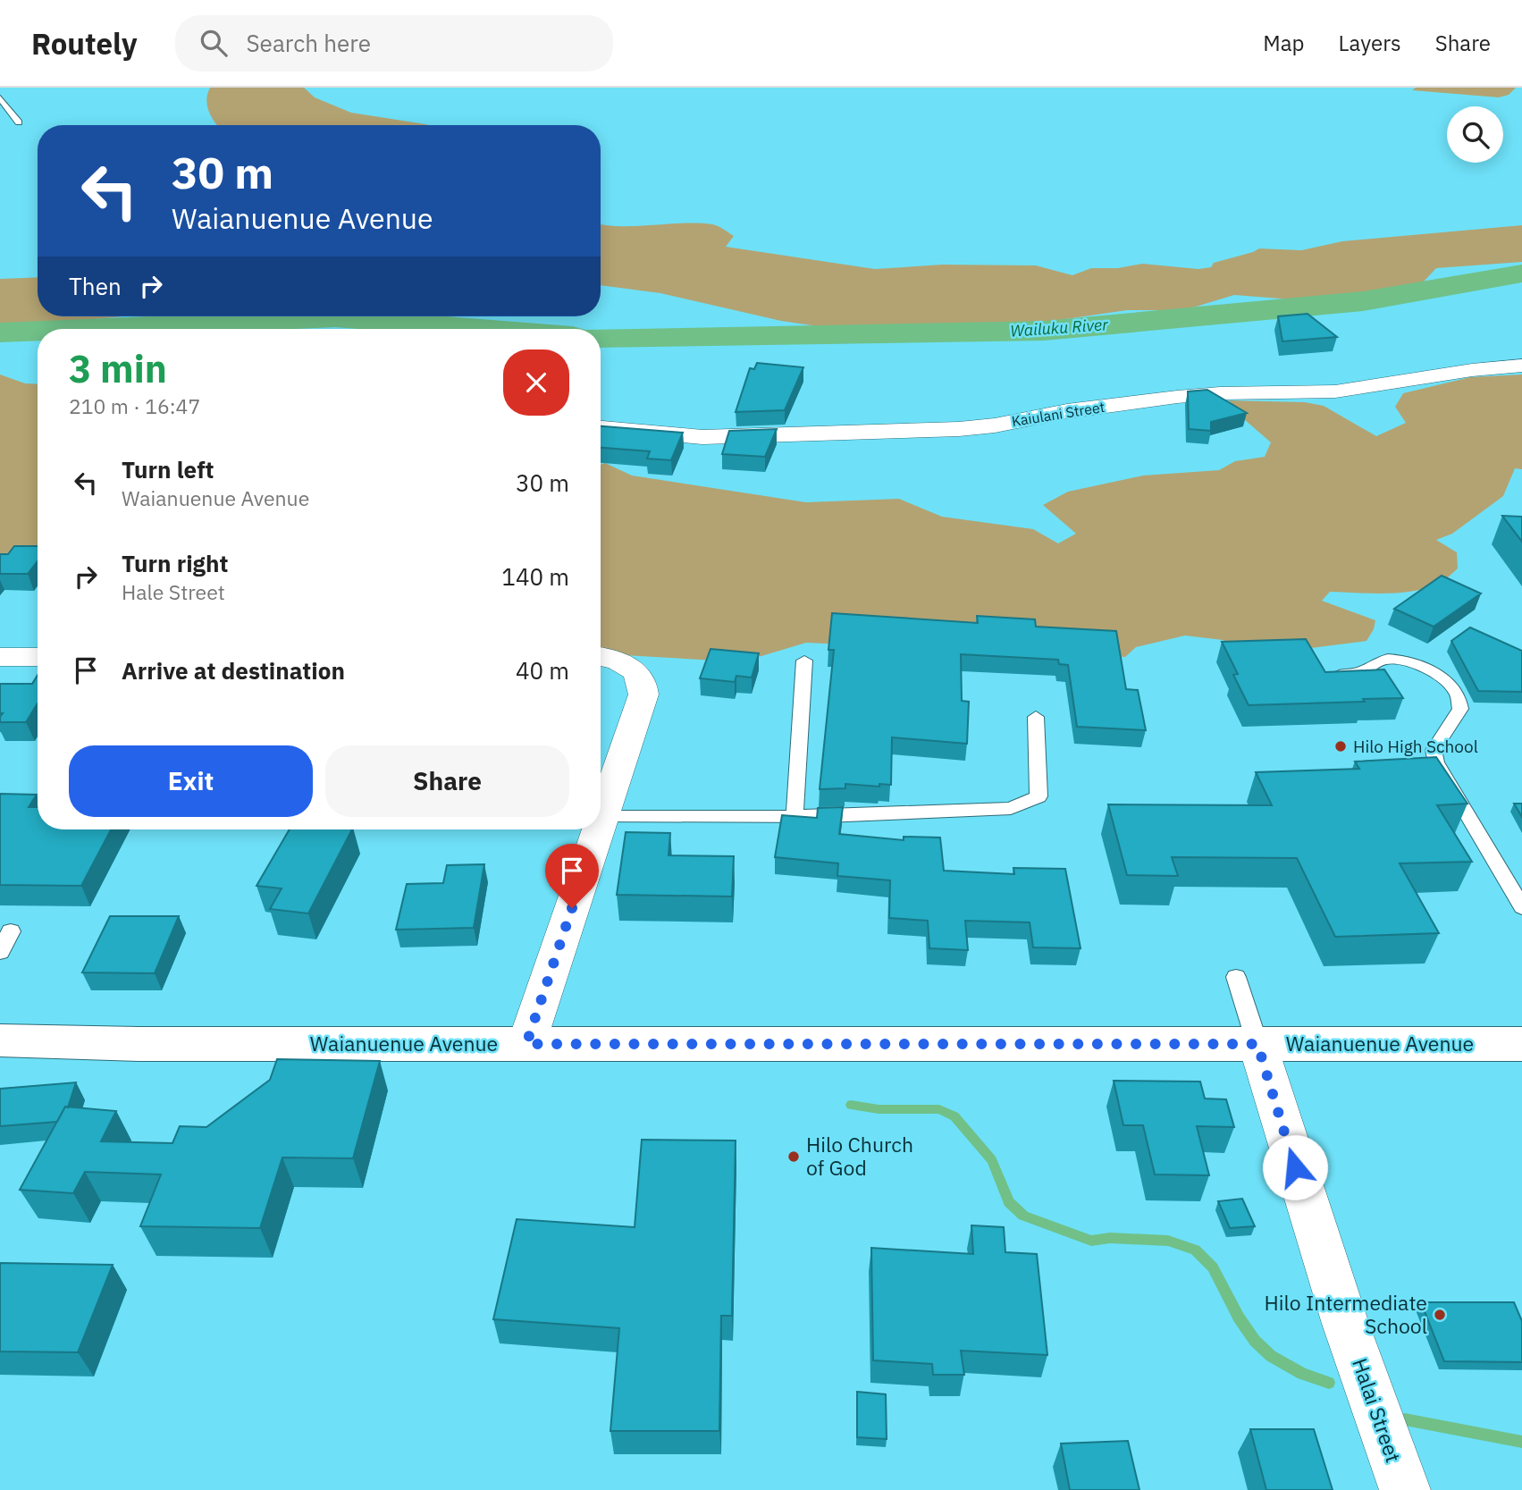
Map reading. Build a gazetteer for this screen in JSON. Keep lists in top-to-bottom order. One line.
{"streets":{"main road":["Waianuenue Avenue"],"street":["Kaiulani Street","Halai Street"]},"crossings":[["Waianuenue Avenue","Halai Street"]],"water":["Wailuku River"],"places":["Hilo High School","Hilo Church of God","Hilo Intermediate School"],"page":{"header":"Routely","search":"Search here","nav":["Map","Layers","Share"],"turn":["30 m","Waianuenue Avenue"],"then":"Then","heading":["3 min","210 m · 16:47"],"list":[{"name":"Turn left","note":"Waianuenue Avenue","value":"30 m"},{"name":"Turn right","note":"Hale Street","value":"140 m"},{"name":"Arrive at destination","value":"40 m"}],"buttons":["Exit","Share"]}}
